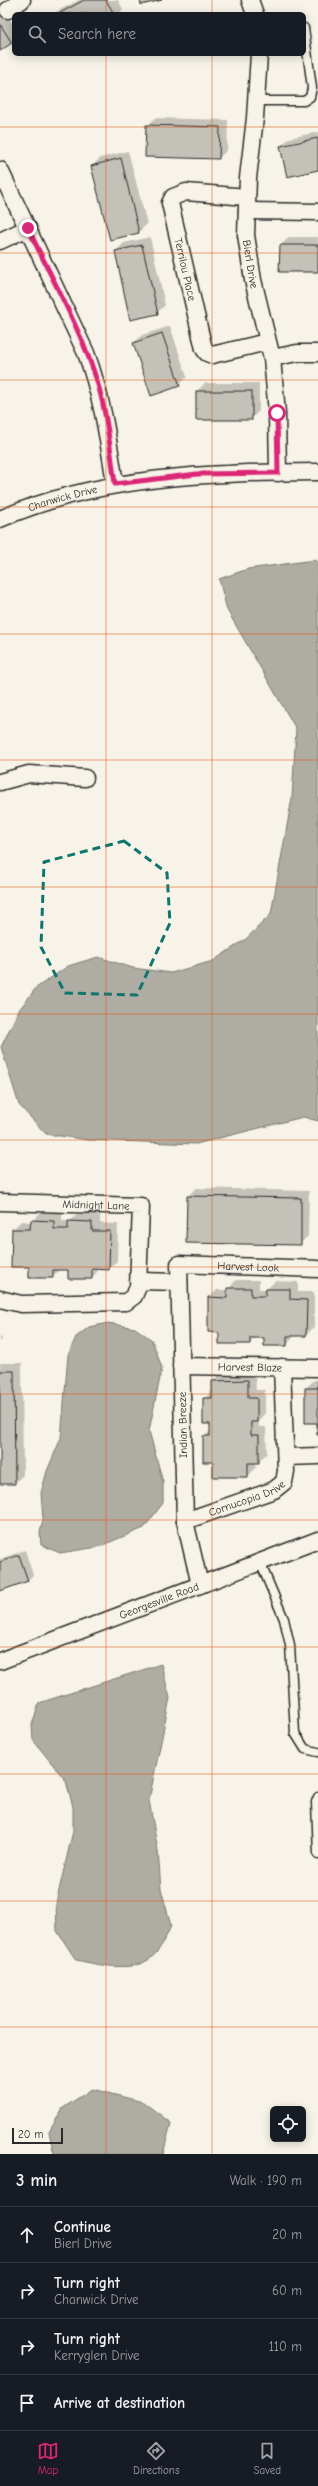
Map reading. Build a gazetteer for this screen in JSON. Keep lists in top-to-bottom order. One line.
{"streets":{"street":["Bierl Drive","Terrilou Place","Chanwick Drive","Midnight Lane","Harvest Look","Harvest Blaze","Indian Breeze","Cornucopia Drive","Georgesville Road"]},"crossings":[["Bierl Drive","Terrilou Place"],["Bierl Drive","Chanwick Drive"],["Harvest Look","Indian Breeze"],["Harvest Blaze","Indian Breeze"],["Harvest Blaze","Cornucopia Drive"],["Indian Breeze","Cornucopia Drive"],["Indian Breeze","Georgesville Road"]],"scale_bar":"20 m","page":{"search":"Search here","scale":"20 m","heading":["3 min","Walk · 190 m"],"list":[["Continue","Bierl Drive","20 m"],["Turn right","Chanwick Drive","60 m"],["Turn right","Kerryglen Drive","110 m"],"Arrive at destination"],"nav":["Map","Directions","Saved"]}}
